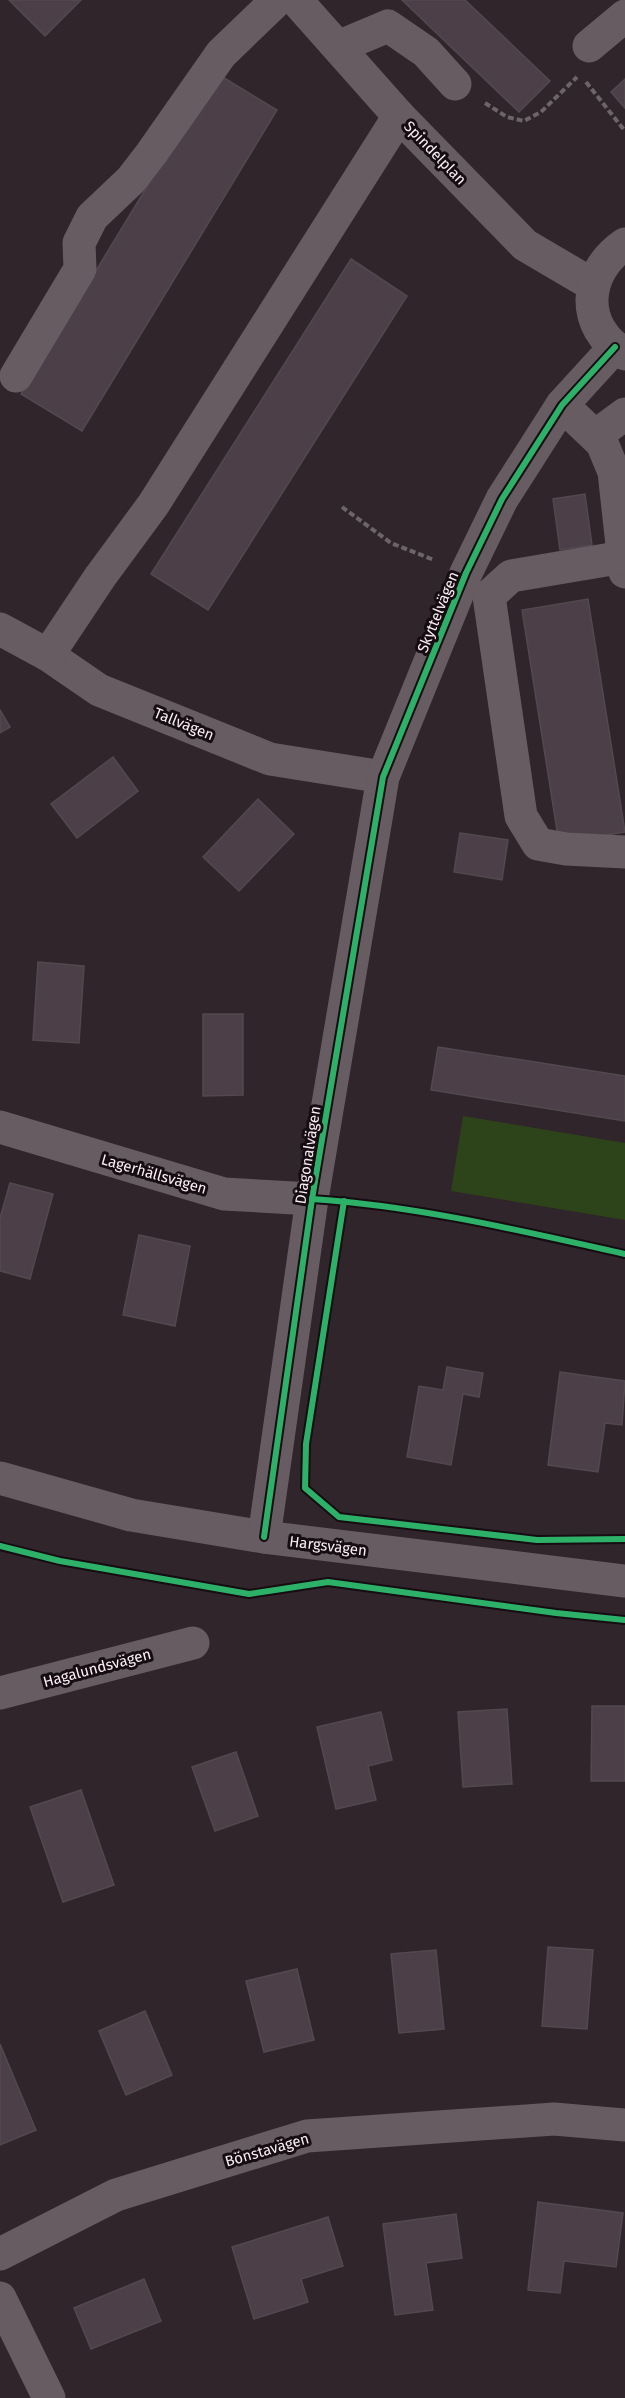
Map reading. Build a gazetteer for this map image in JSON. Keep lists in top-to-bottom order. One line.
{"streets":{"street":["Spindelplan","Skyttelvägen","Tallvägen","Diagonalvägen","Lagerhällsvägen","Hargsvägen","Hagalundsvägen","Bönstavägen"]},"crossings":[["Skyttelvägen","Tallvägen"],["Skyttelvägen","Diagonalvägen"],["Tallvägen","Diagonalvägen"],["Diagonalvägen","Lagerhällsvägen"],["Diagonalvägen","Hargsvägen"]]}
